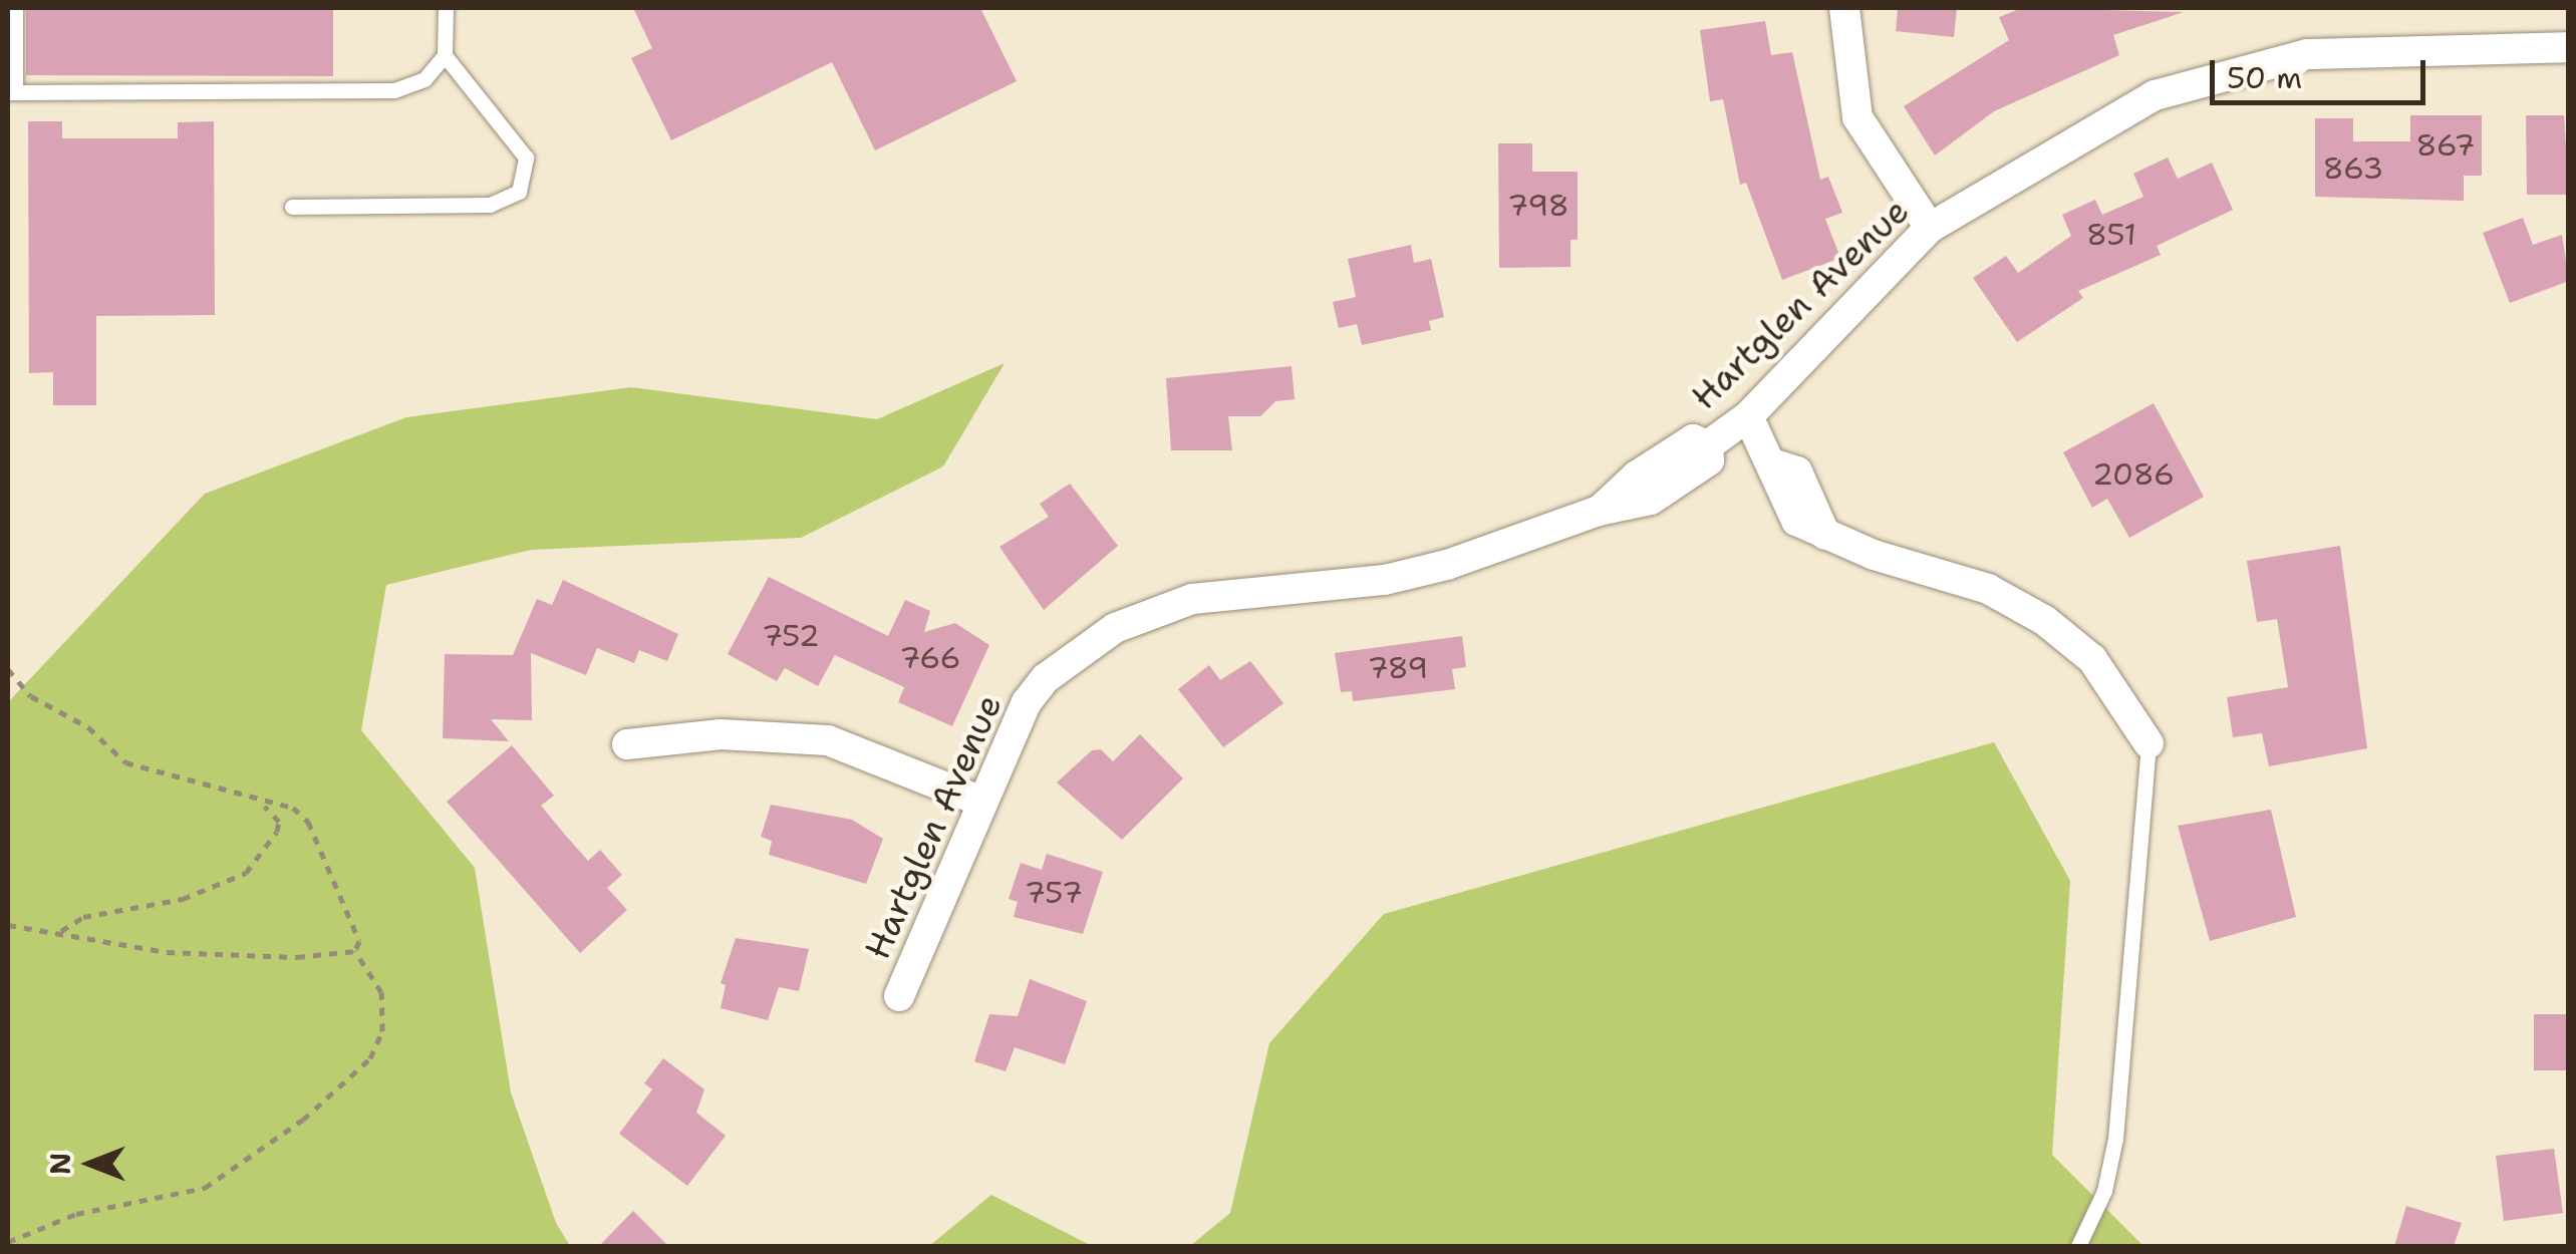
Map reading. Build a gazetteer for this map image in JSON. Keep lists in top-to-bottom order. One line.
{"streets":{"street":["Hartglen Avenue"]},"house_numbers":["867","863","798","851","2086","752","766","789","757"],"scale_bar":"50 m","north":"left"}
